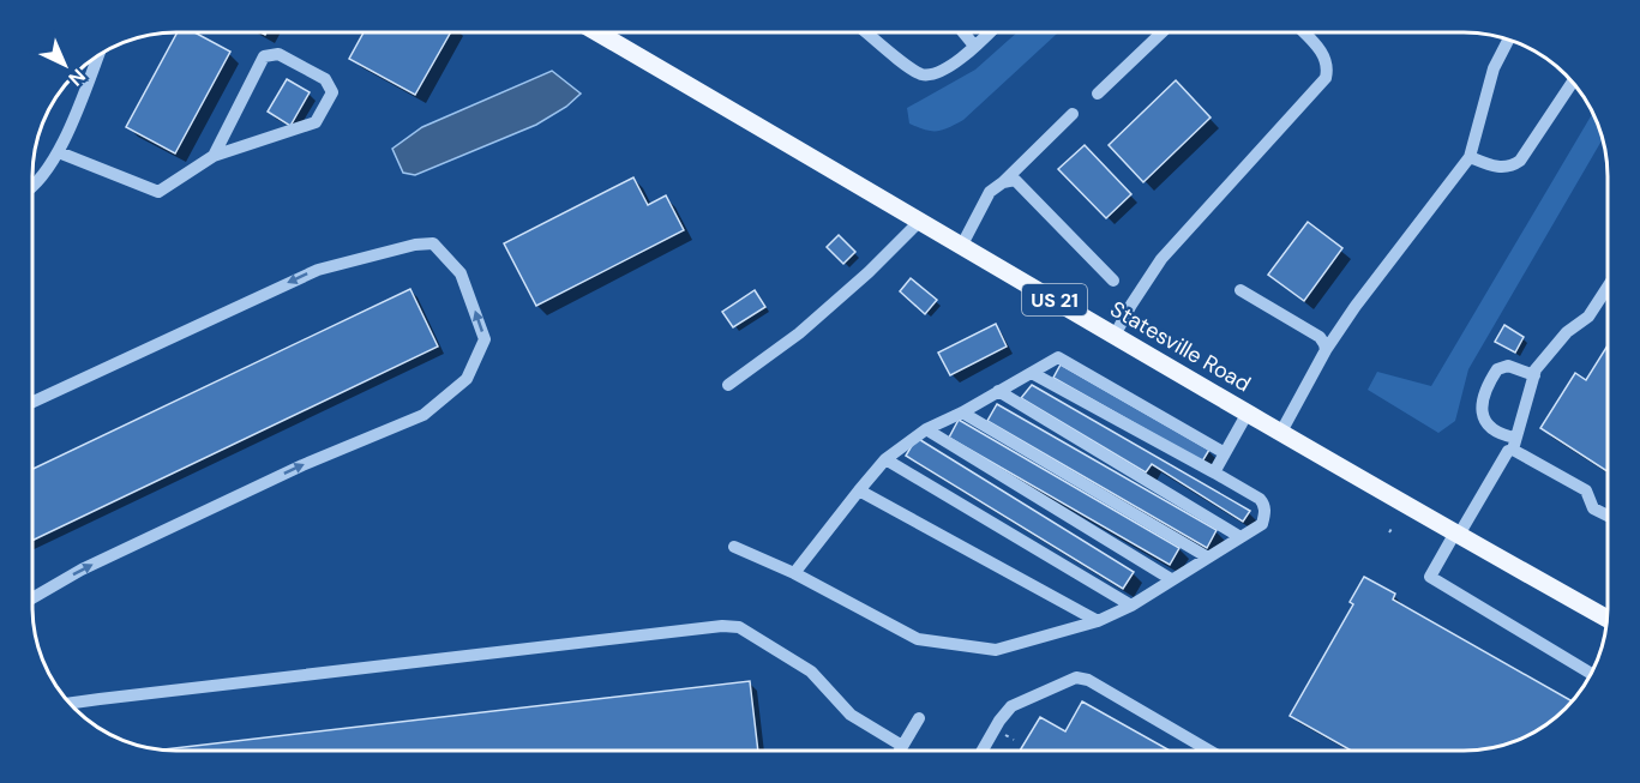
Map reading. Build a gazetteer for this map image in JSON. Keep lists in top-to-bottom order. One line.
{"streets":{"main road":["US 21","Statesville Road"]},"north":"bottom right"}
